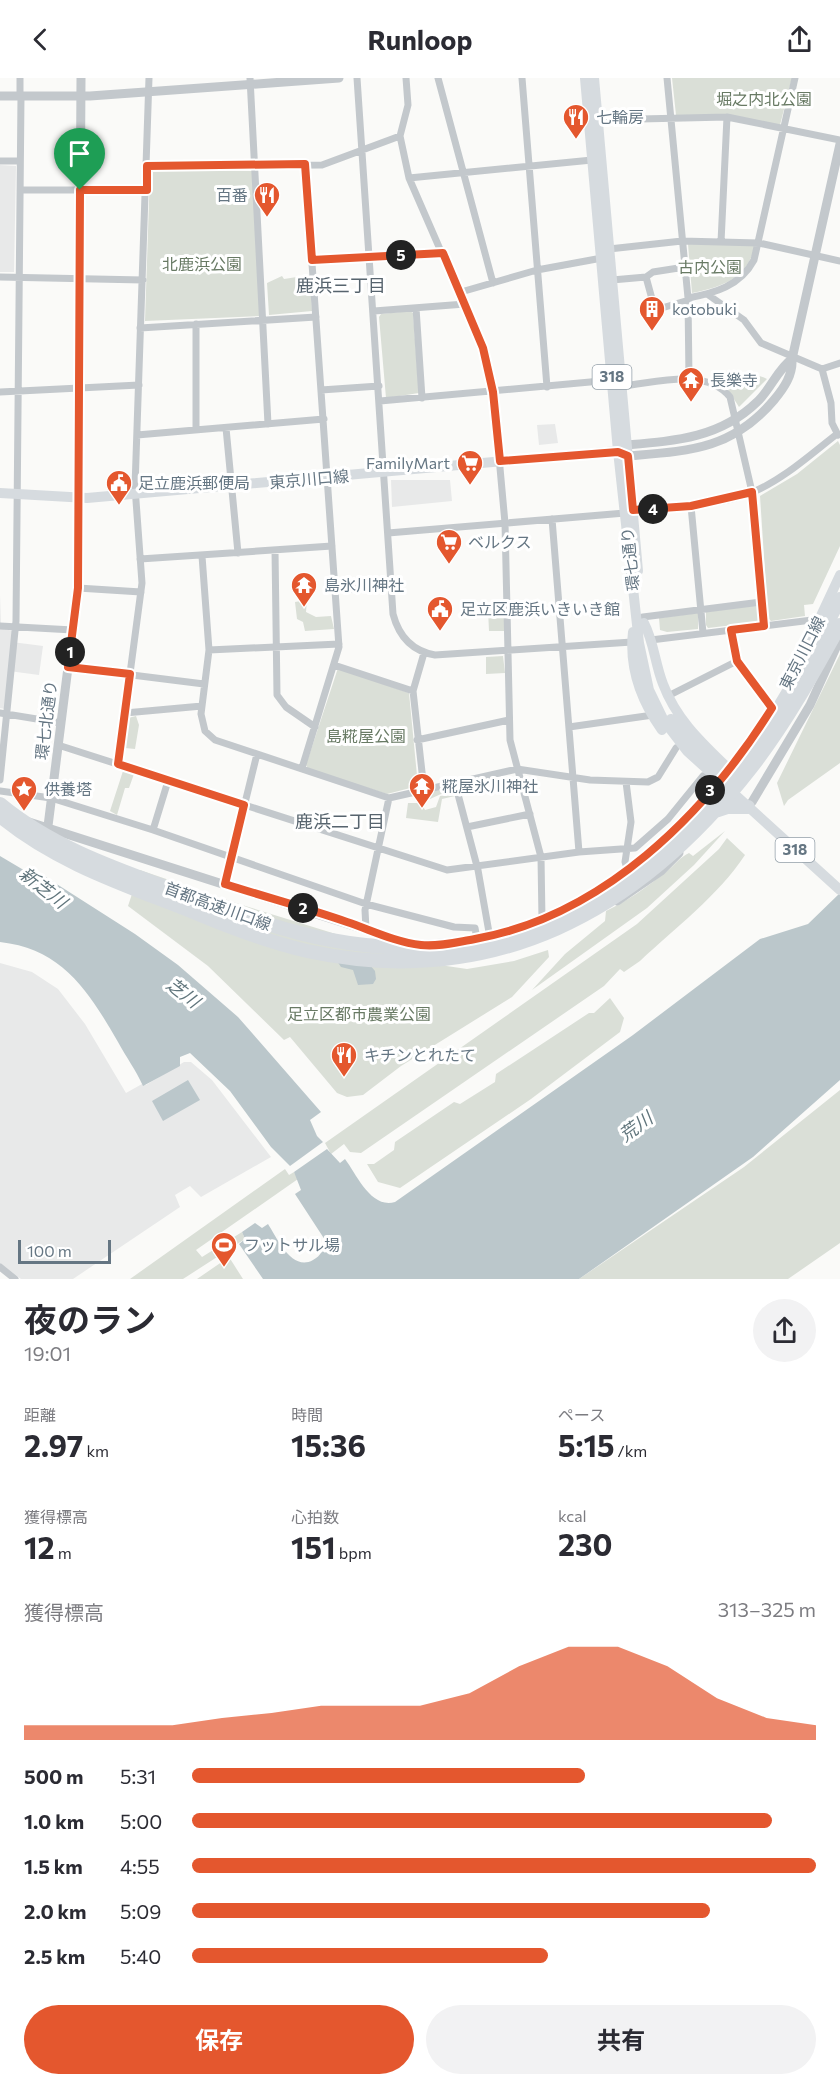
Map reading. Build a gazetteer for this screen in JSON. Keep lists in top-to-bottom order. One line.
{"streets":{"highway":["首都高速川口線"],"main road":["318","東京川口線","環七通り"],"street":["環七北通り"]},"crossings":[["318","東京川口線"],["318","環七通り"],["東京川口線","環七通り"],["東京川口線","環七北通り"],["東京川口線","首都高速川口線"]],"districts":["鹿浜三丁目","鹿浜二丁目"],"water":["新芝川","芝川","荒川"],"parks":["堀之内北公園","北鹿浜公園","古内公園","島糀屋公園","足立区都市農業公園"],"places":{"restaurant":["七輪房","百番","キチンとれたて"],"building":["kotobuki"],"temple":["長樂寺","島氷川神社","糀屋氷川神社"],"supermarket":["FamilyMart","ベルクス"],"public building":["足立鹿浜郵便局","足立区鹿浜いきいき館"],"place":["供養塔"],"sports":["フットサル場"]},"scale_bar":"100 m","page":{"header":"Runloop","pins":["5","4","1","3","2"],"scale":"100 m","heading":["夜のラン","19:01"],"stats":[["距離","2.97 km"],["時間","15:36"],["ペース","5:15 /km"],["獲得標高","12 m"],["心拍数","151 bpm"],["kcal","230"]],"chart":["獲得標高","313–325 m"],"list":[{"name":"500 m","note":"5:31"},{"name":"1.0 km","note":"5:00"},{"name":"1.5 km","note":"4:55"},{"name":"2.0 km","note":"5:09"},{"name":"2.5 km","note":"5:40"}],"buttons":["保存","共有"]}}
